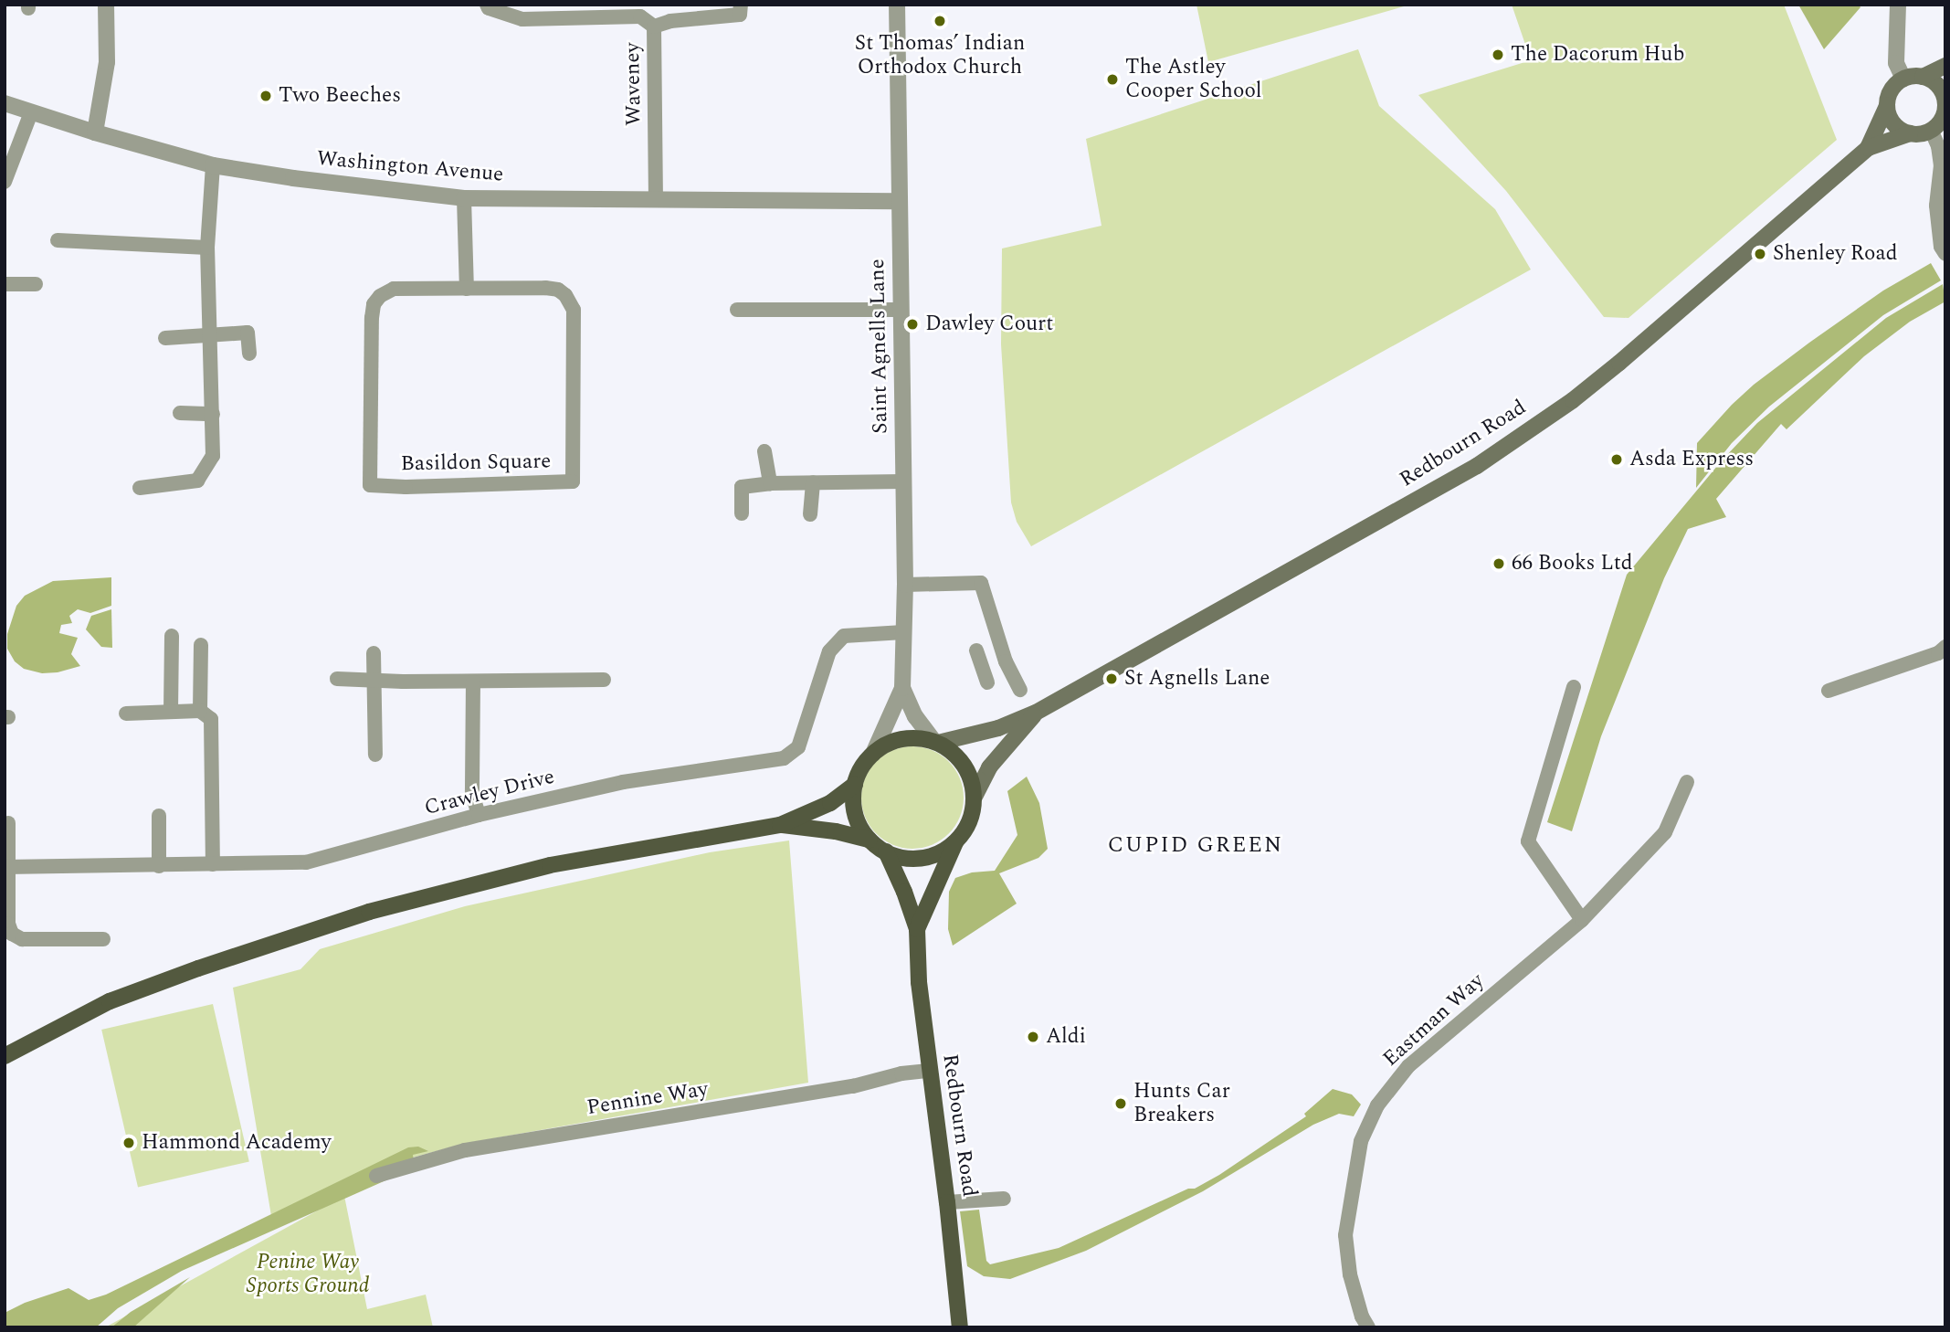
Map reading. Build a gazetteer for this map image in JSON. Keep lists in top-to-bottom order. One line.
{"streets":{"main road":["Redbourn Road"],"street":["Waveney","Washington Avenue","Saint Agnells Lane","Basildon Square","Crawley Drive","Eastman Way","Pennine Way"]},"crossings":[["Waveney","Washington Avenue"],["Washington Avenue","Saint Agnells Lane"],["Saint Agnells Lane","Redbourn Road"],["Saint Agnells Lane","Crawley Drive"],["Redbourn Road","Pennine Way"]],"districts":["CUPID GREEN"],"parks":["Penine Way Sports Ground"],"places":["St Thomas’ Indian Orthodox Church","The Dacorum Hub","The Astley Cooper School","Two Beeches","Shenley Road","Dawley Court","Asda Express","66 Books Ltd","St Agnells Lane","Aldi","Hunts Car Breakers","Hammond Academy"]}
